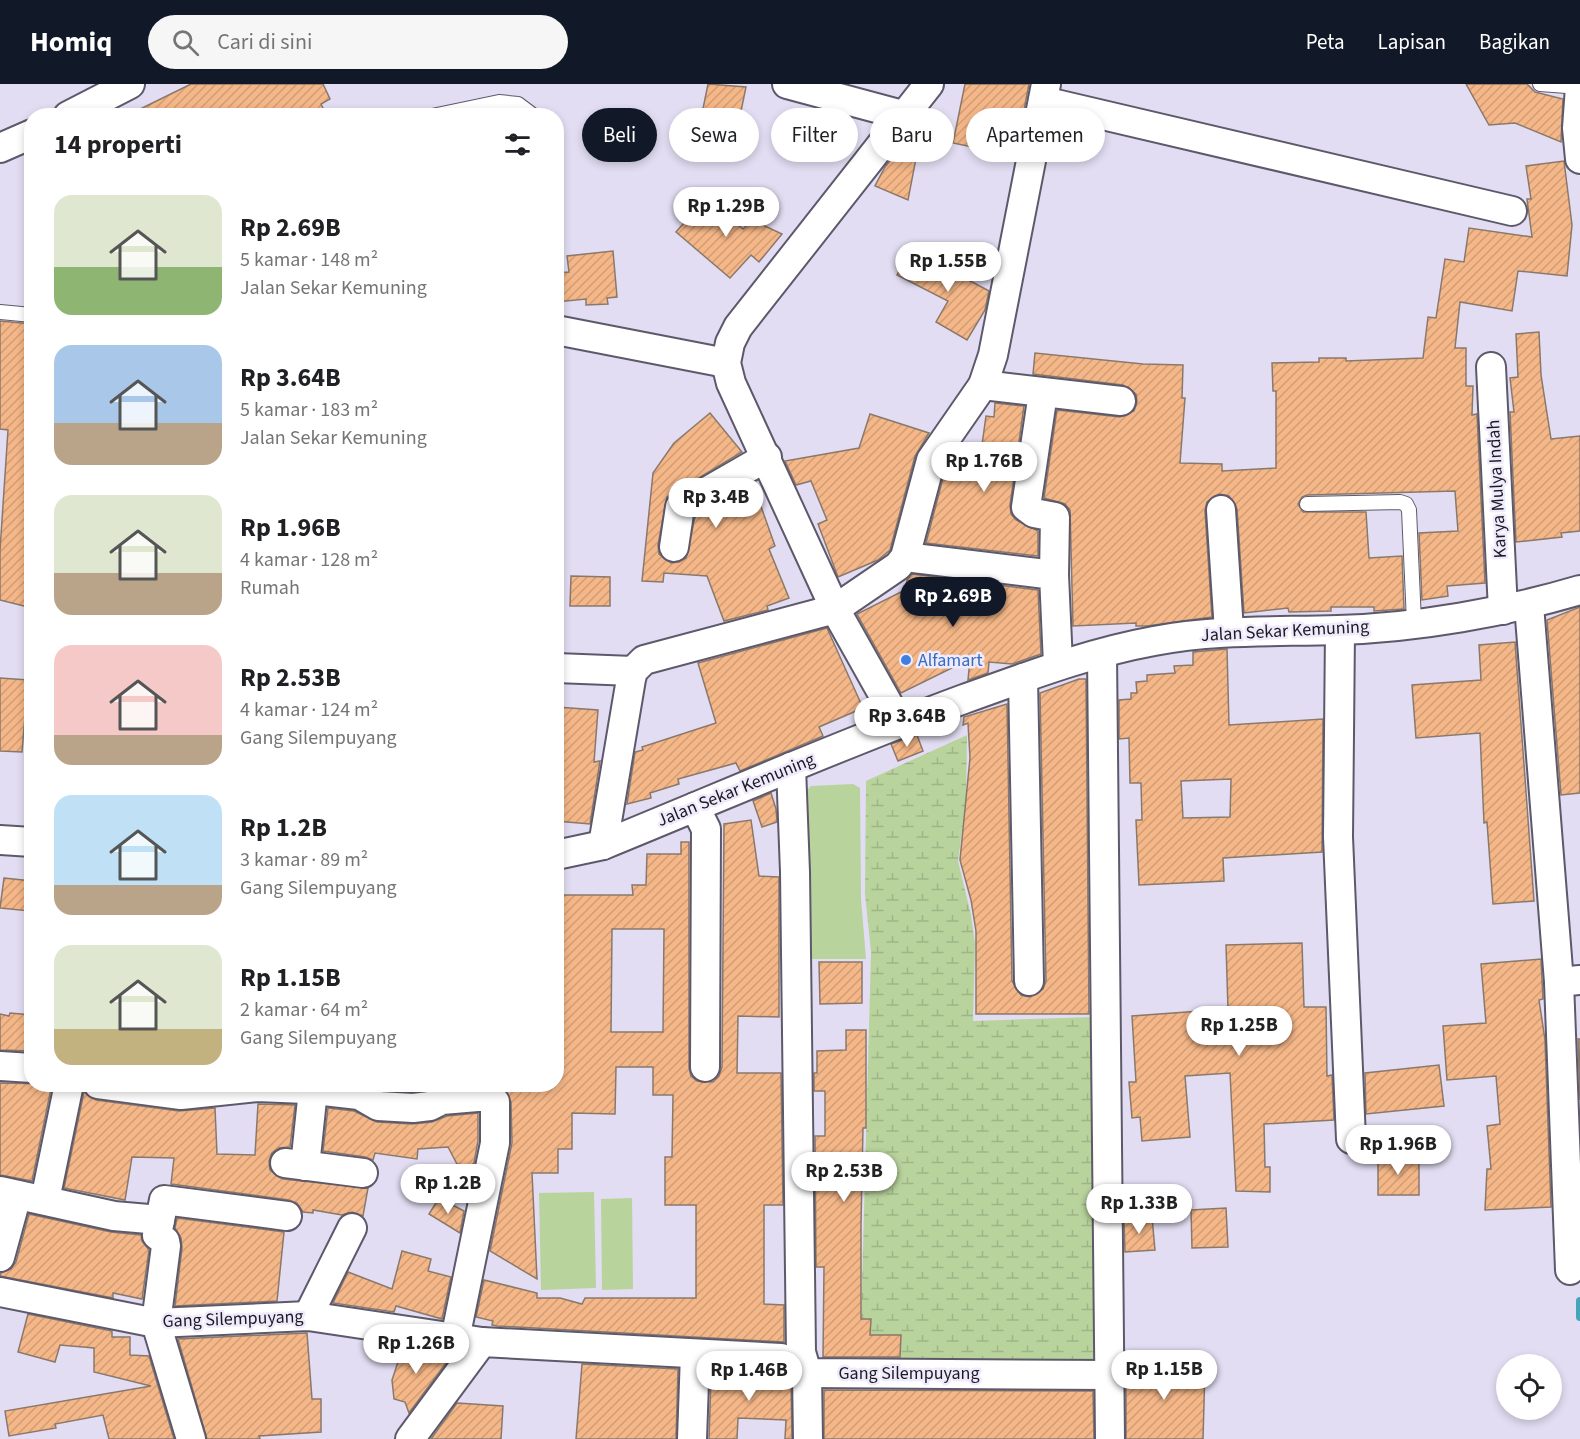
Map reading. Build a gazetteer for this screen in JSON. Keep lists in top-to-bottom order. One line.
{"streets":{"street":["Karya Mulya Indah","Jalan Sekar Kemuning","Gang Silempuyang"]},"crossings":[["Karya Mulya Indah","Jalan Sekar Kemuning"]],"places":["Alfamart"],"page":{"header":"Homiq","search":"Cari di sini","nav":["Peta","Lapisan","Bagikan"],"chip":["Beli","Sewa","Filter","Baru","Apartemen"],"heading":"14 properti","list":[{"name":"Rp 2.69B","note":"5 kamar · 148 m² · Jalan Sekar Kemuning"},{"name":"Rp 3.64B","note":"5 kamar · 183 m² · Jalan Sekar Kemuning"},{"name":"Rp 1.96B","note":"4 kamar · 128 m² · Rumah"},{"name":"Rp 2.53B","note":"4 kamar · 124 m² · Gang Silempuyang"},{"name":"Rp 1.2B","note":"3 kamar · 89 m² · Gang Silempuyang"},{"name":"Rp 1.15B","note":"2 kamar · 64 m² · Gang Silempuyang"}],"price":["Rp 1.29B","Rp 1.55B","Rp 1.76B","Rp 3.4B","Rp 2.69B","Rp 3.64B","Rp 1.25B","Rp 1.96B","Rp 2.53B","Rp 1.2B","Rp 1.33B","Rp 1.26B","Rp 1.15B","Rp 1.46B"]}}
